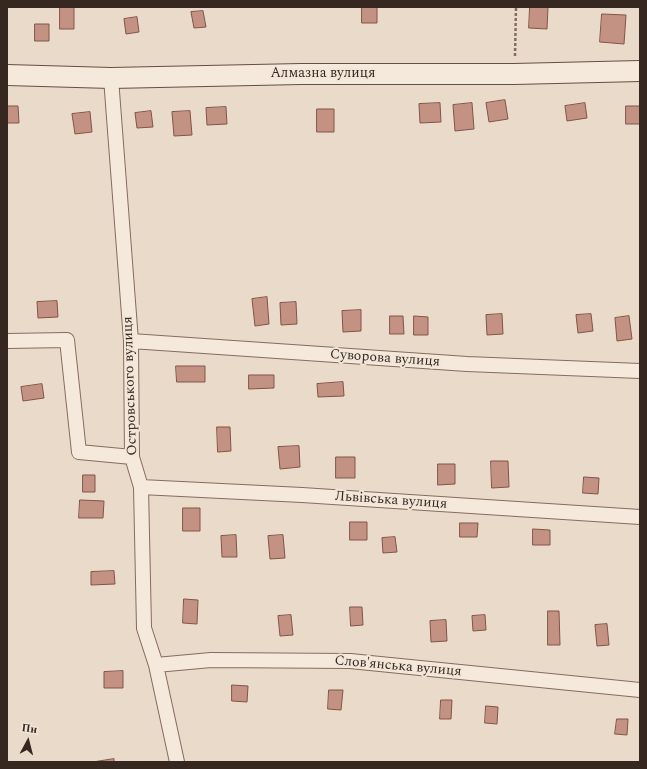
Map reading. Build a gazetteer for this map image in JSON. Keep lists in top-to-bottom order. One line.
{"streets":{"main road":["Алмазна вулиця"],"street":["Суворова вулиця","Островського вулиця","Львівська вулиця","Слов'янська вулиця"]},"crossings":[["Алмазна вулиця","Островського вулиця"],["Суворова вулиця","Островського вулиця"],["Островського вулиця","Львівська вулиця"],["Островського вулиця","Слов'янська вулиця"]],"north":"top"}
